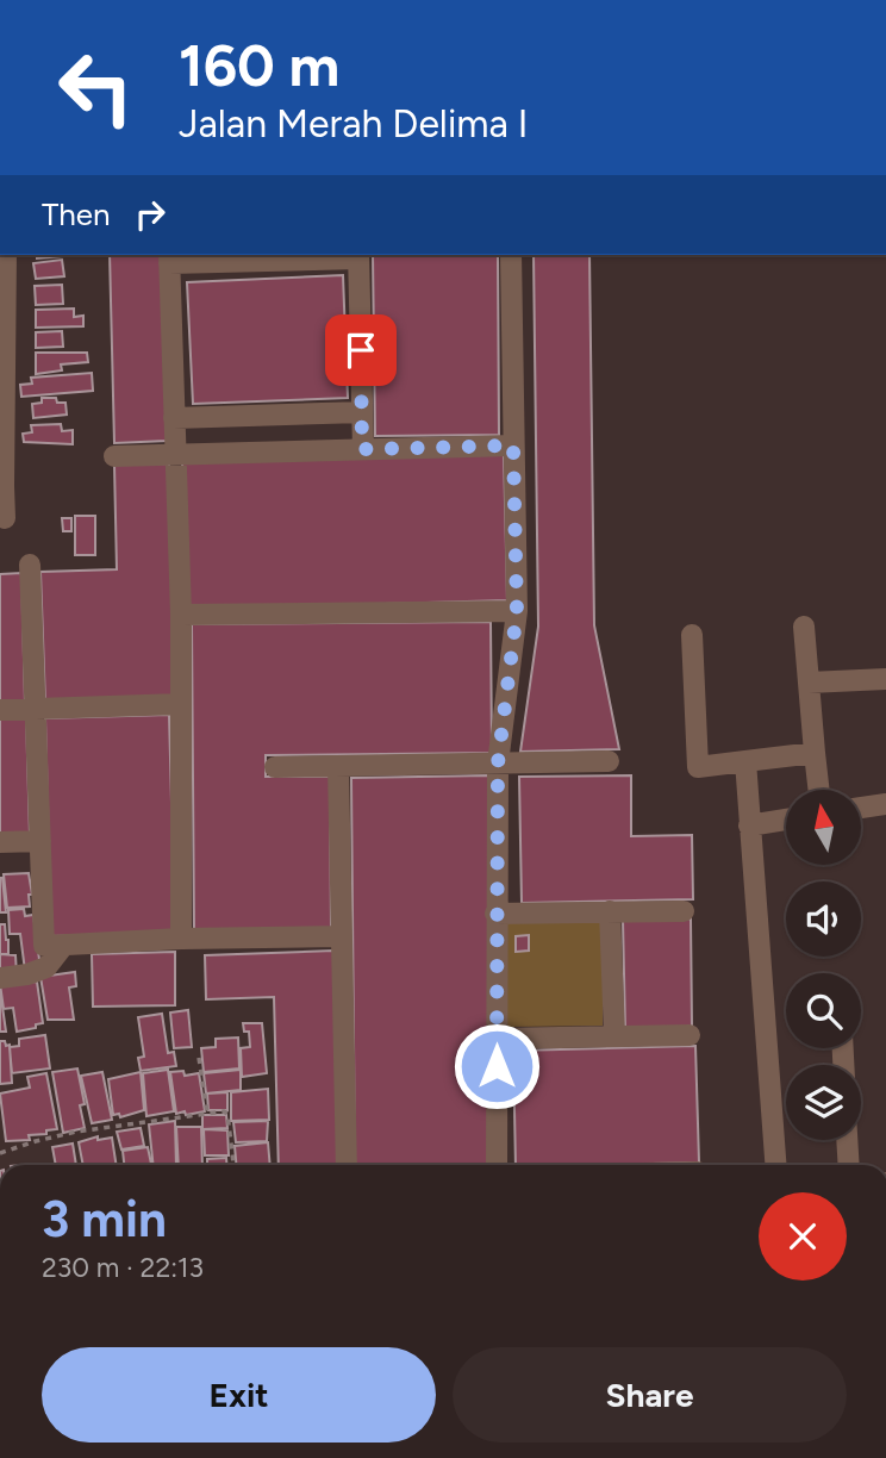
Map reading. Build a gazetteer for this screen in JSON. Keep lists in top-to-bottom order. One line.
{"north":"top","page":{"turn":["160 m","Jalan Merah Delima I"],"then":"Then","heading":["3 min","230 m · 22:13"],"buttons":["Exit","Share"]}}
